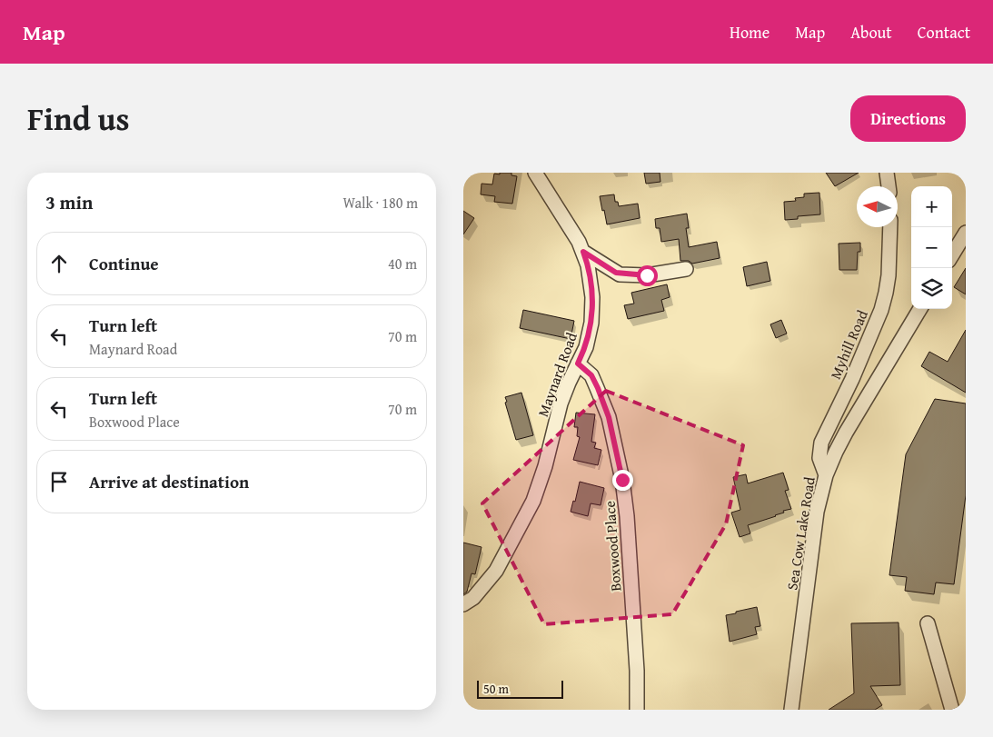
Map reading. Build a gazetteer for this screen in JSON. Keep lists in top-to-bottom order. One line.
{"streets":{"street":["Myhill Road","Maynard Road","Sea Cow Lake Road","Boxwood Place"]},"crossings":[["Myhill Road","Sea Cow Lake Road"],["Maynard Road","Boxwood Place"]],"scale_bar":"50 m","north":"left","page":{"header":"Map","nav":["Home","Map","About","Contact"],"title":"Find us","buttons":"Directions","heading":["3 min","Walk · 180 m"],"map_buttons":["+","−"],"list":[["Continue","40 m"],["Turn left","Maynard Road","70 m"],["Turn left","Boxwood Place","70 m"],"Arrive at destination"],"scale":"50 m"}}
